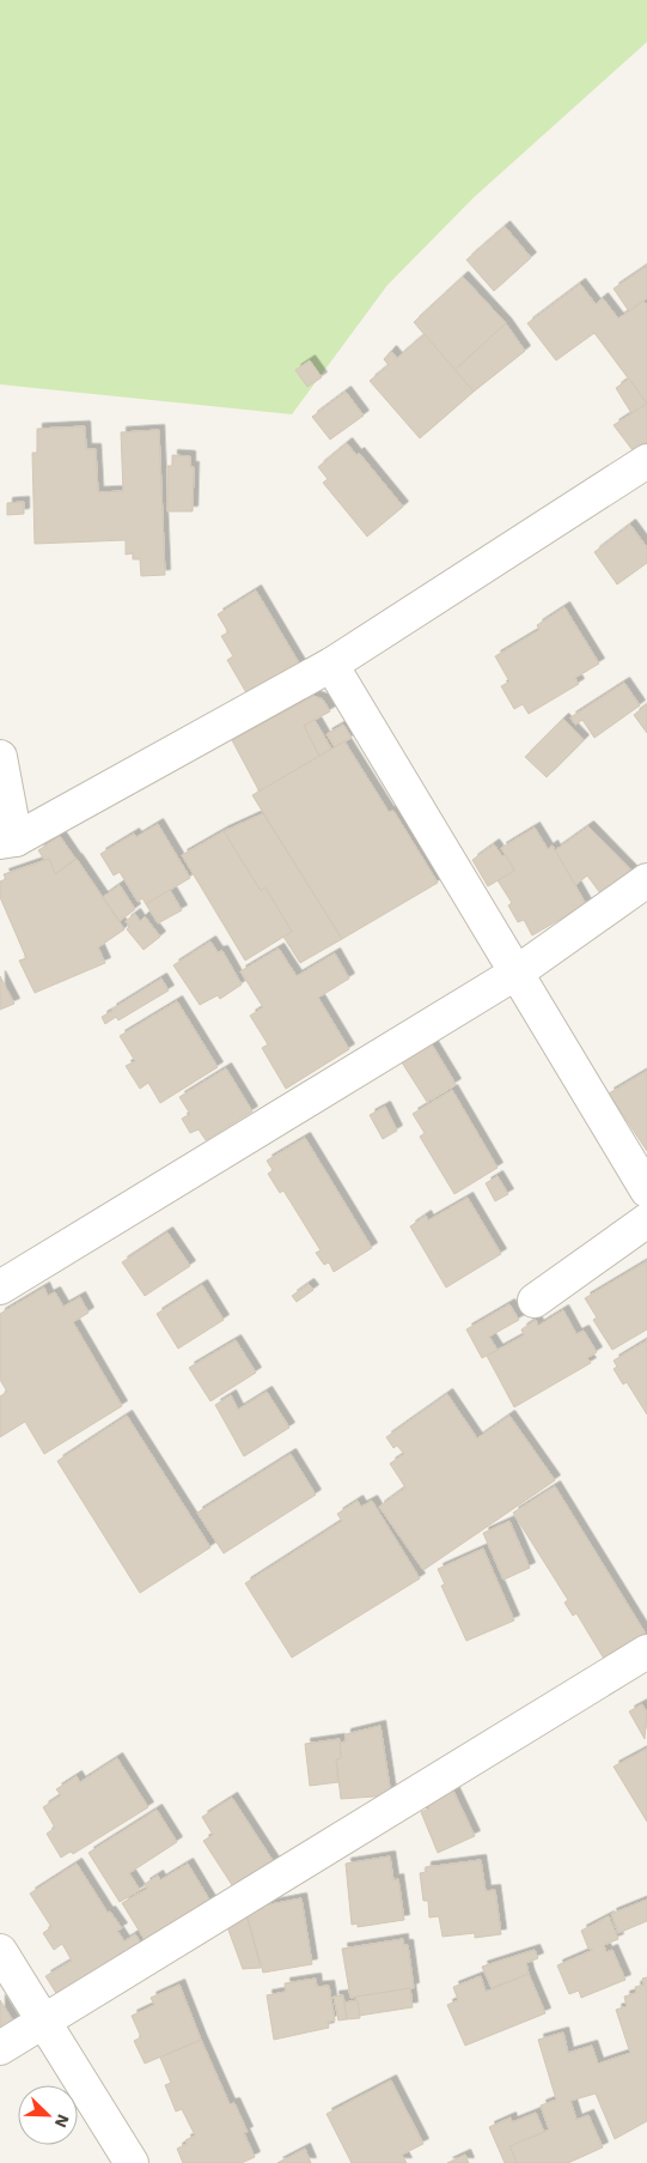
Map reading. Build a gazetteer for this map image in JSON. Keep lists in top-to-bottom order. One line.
{"north":"bottom right"}
